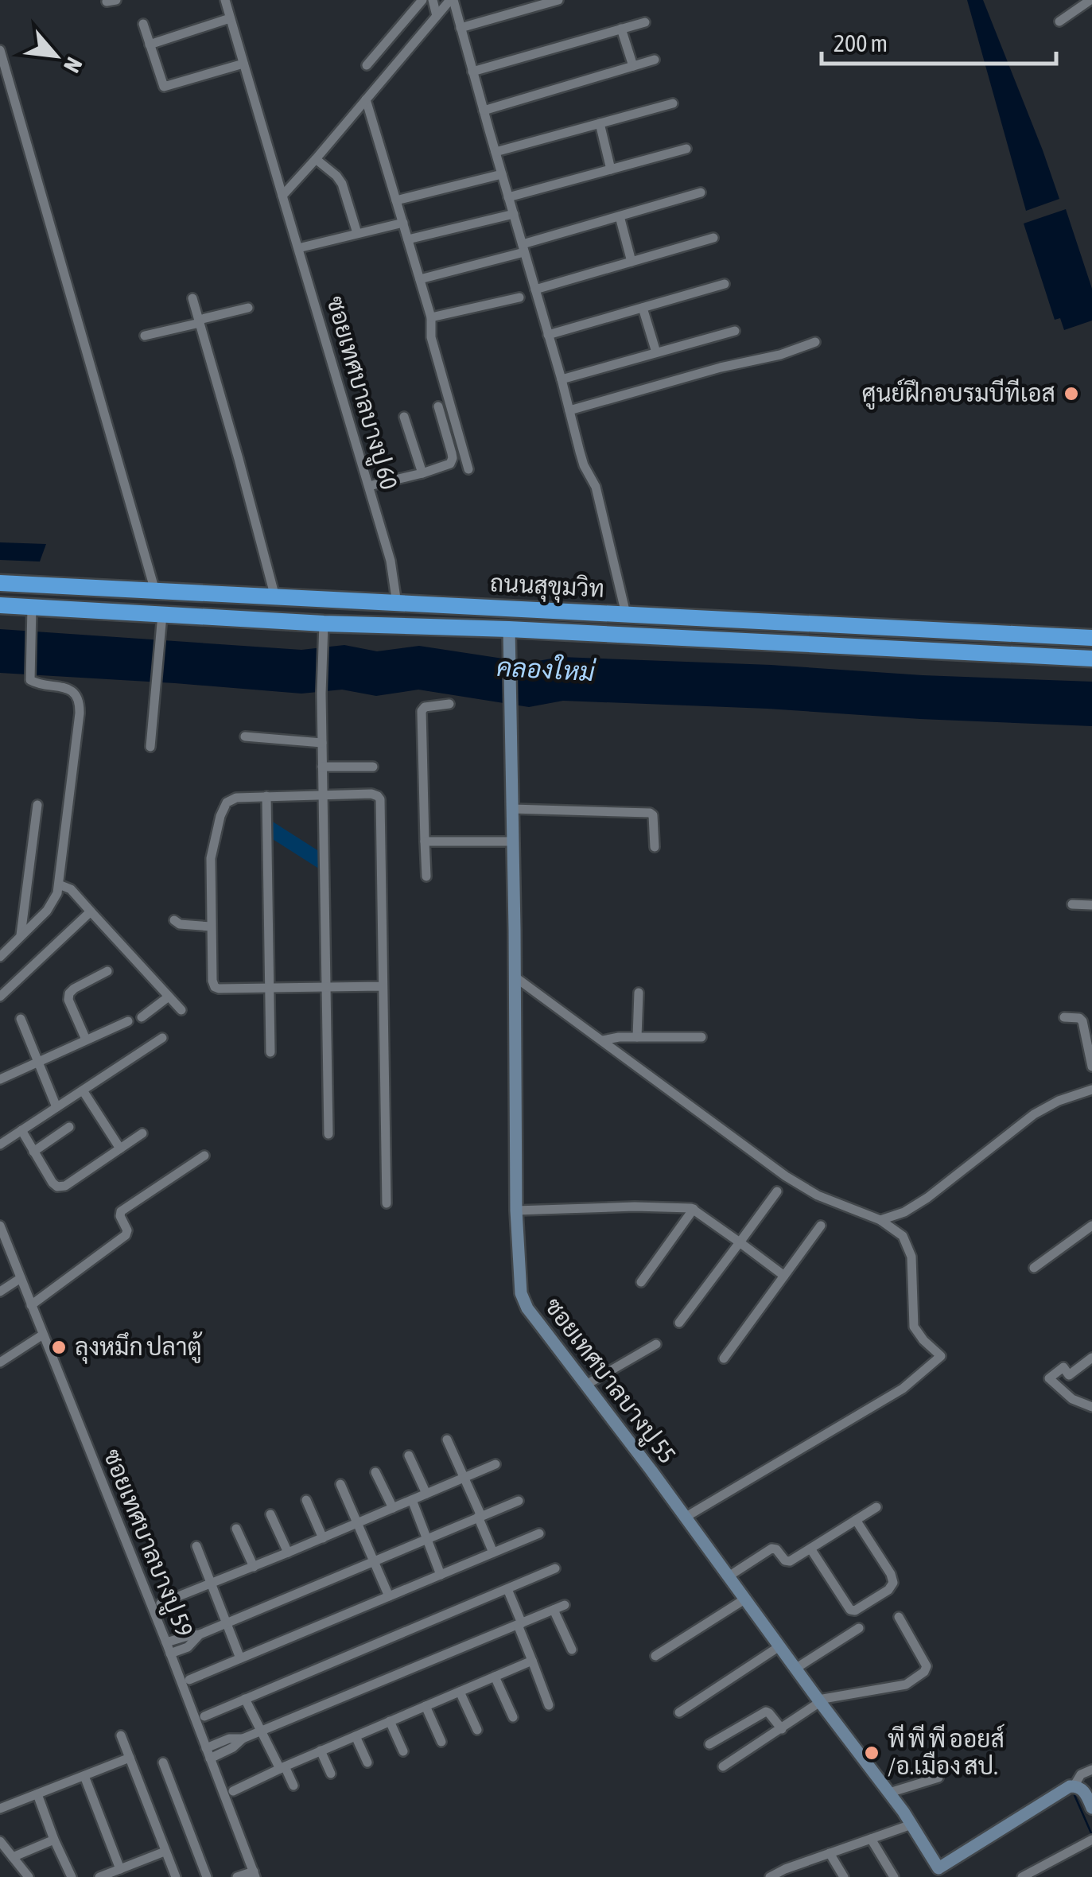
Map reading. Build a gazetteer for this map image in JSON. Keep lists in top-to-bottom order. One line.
{"streets":{"highway":["ถนนสุขุมวิท"],"street":["ซอยเทศบาลบางปู 60","ซอยเทศบาลบางปู 55","ซอยเทศบาลบางปู 59"]},"crossings":[["ซอยเทศบาลบางปู 60","ถนนสุขุมวิท"],["ถนนสุขุมวิท","ซอยเทศบาลบางปู 55"]],"water":["คลองใหม่"],"places":["ศูนย์ฝึกอบรมบีทีเอส","ลุงหมึก ปลาตู้","พี พี พี ออยส์ /อ.เมือง สป."],"scale_bar":"200 m","north":"bottom right"}
